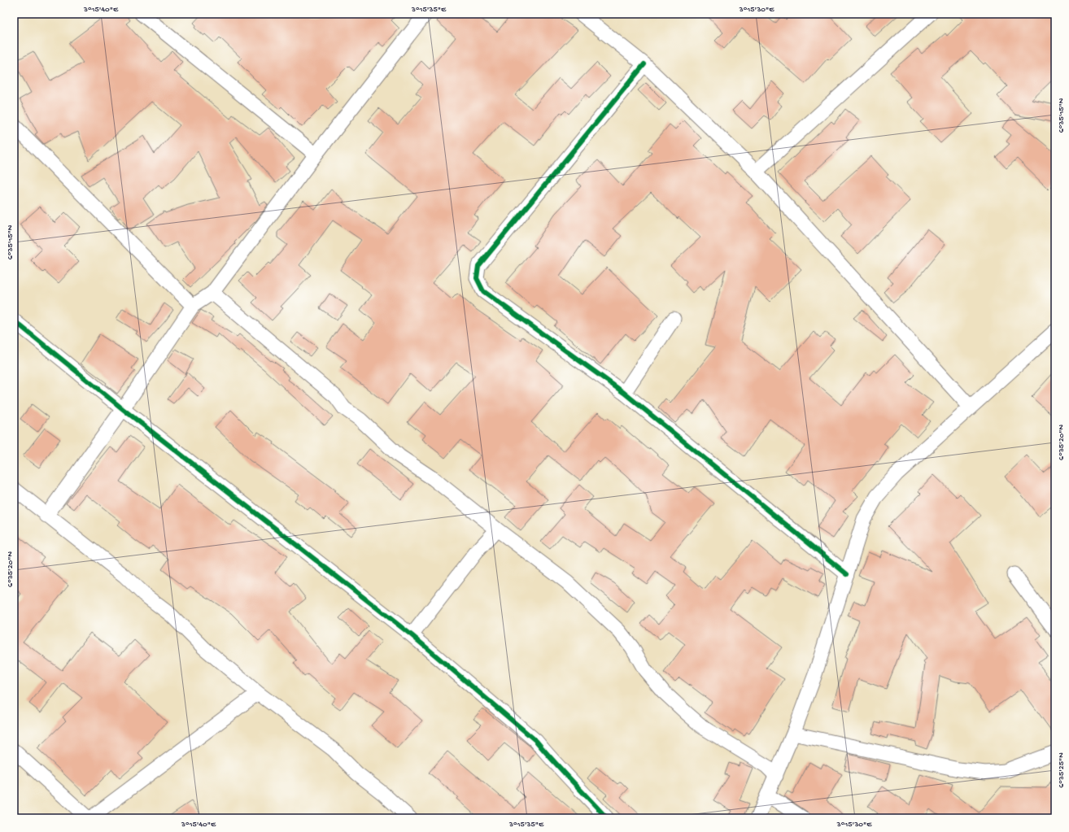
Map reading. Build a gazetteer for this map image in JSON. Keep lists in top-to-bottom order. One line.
{"coordinates":["3°15'40\"E","3°15'35\"E","3°15'30\"E","6°35'15\"N","6°35'20\"N","6°35'25\"N"]}
